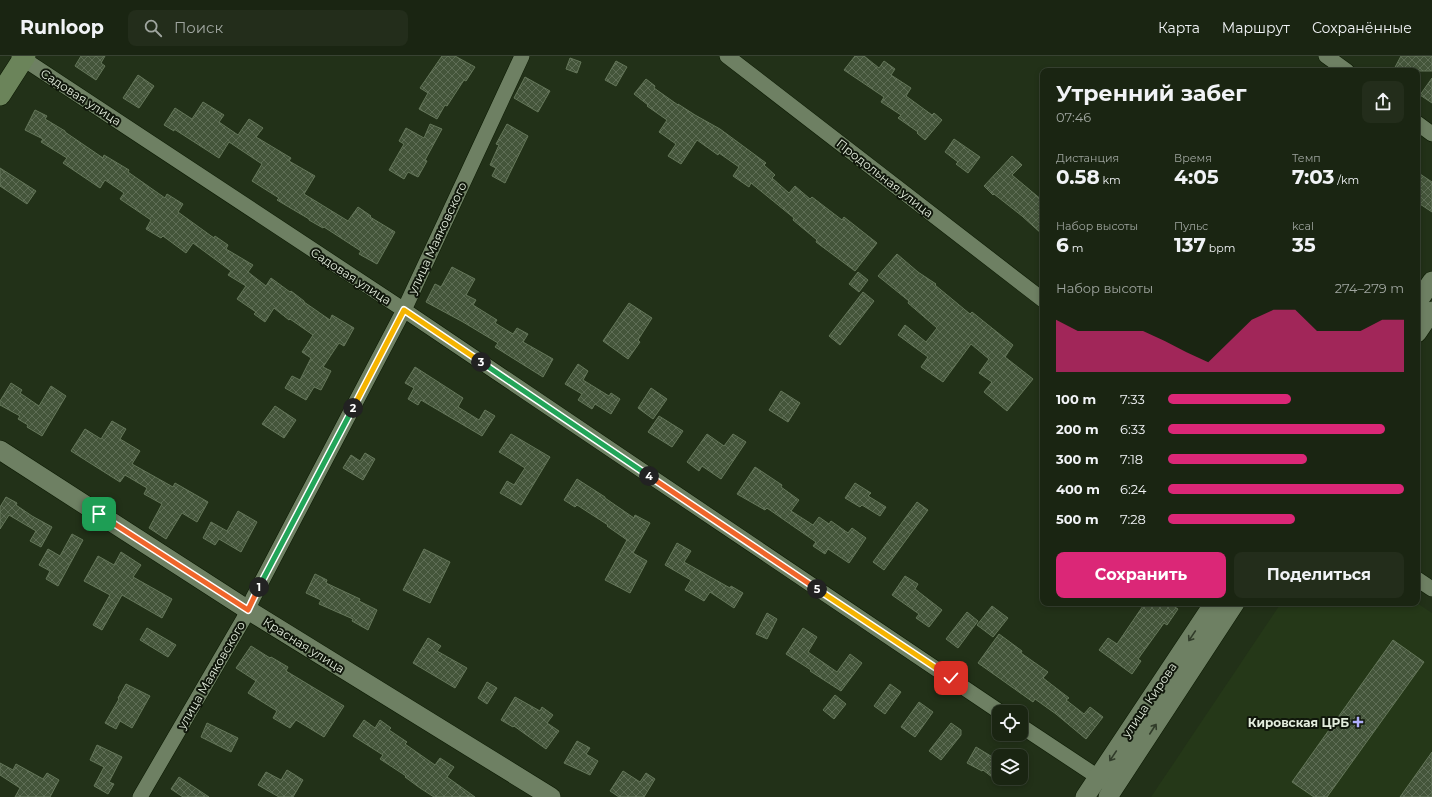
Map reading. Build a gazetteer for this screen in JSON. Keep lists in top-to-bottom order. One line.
{"streets":{"street":["Садовая улица","Продольная улица","улица Маяковского","Красная улица","улица Кирова"]},"crossings":[["Садовая улица","улица Маяковского"],["улица Маяковского","Красная улица"]],"places":{"health":["Кировская ЦРБ"]},"page":{"header":"Runloop","search":"Поиск","nav":["Карта","Маршрут","Сохранённые"],"heading":["Утренний забег","07:46"],"stats":[["Дистанция","0.58 km"],["Время","4:05"],["Темп","7:03 /km"],["Набор высоты","6 m"],["Пульс","137 bpm"],["kcal","35"]],"chart":["Набор высоты","274–279 m"],"pins":["3","2","4","1","5"],"list":[{"name":"100 m","note":"7:33"},{"name":"200 m","note":"6:33"},{"name":"300 m","note":"7:18"},{"name":"400 m","note":"6:24"},{"name":"500 m","note":"7:28"}],"buttons":["Сохранить","Поделиться"]}}
